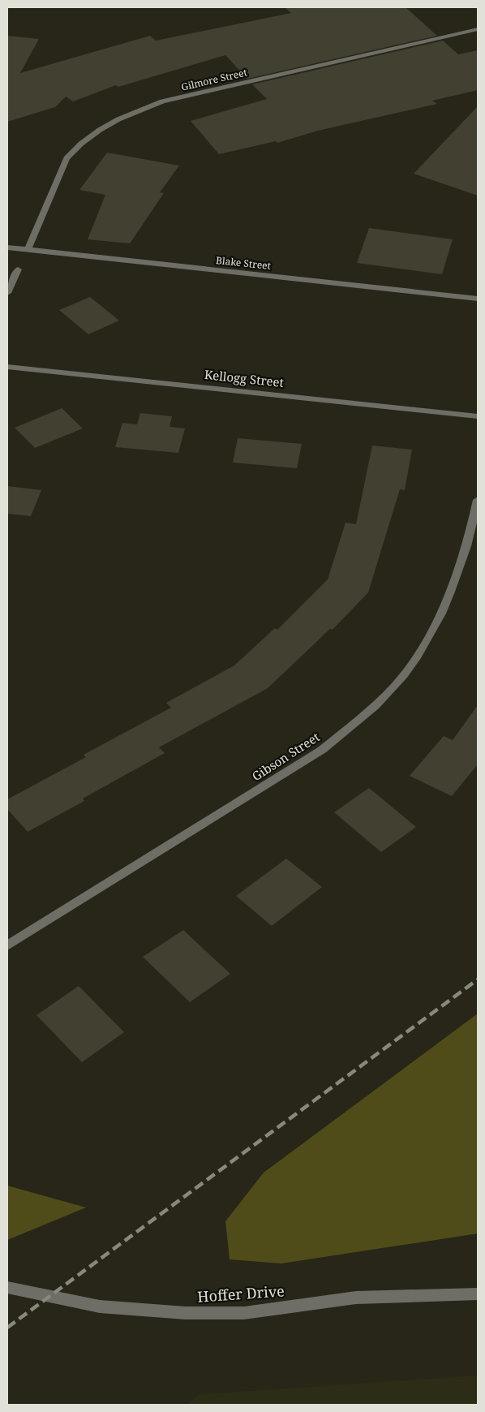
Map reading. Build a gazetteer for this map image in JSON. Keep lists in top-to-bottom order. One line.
{"streets":{"street":["Gilmore Street","Blake Street","Kellogg Street","Gibson Street","Hoffer Drive"]},"crossings":[["Gilmore Street","Blake Street"]]}
